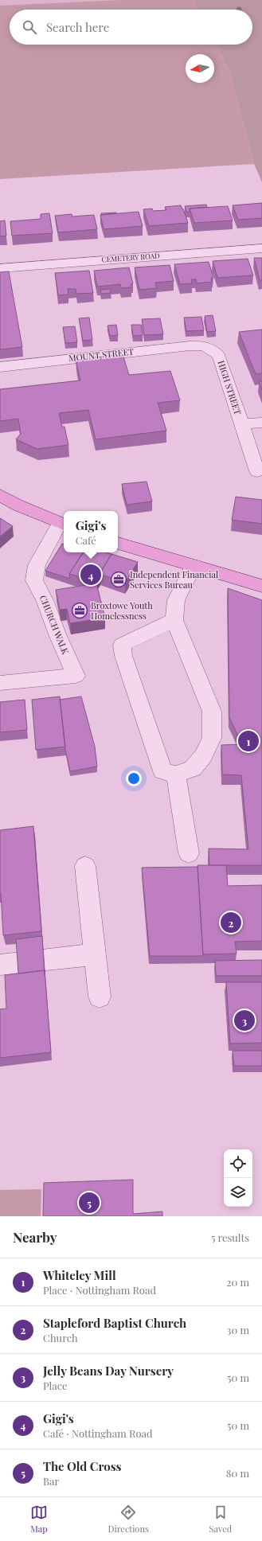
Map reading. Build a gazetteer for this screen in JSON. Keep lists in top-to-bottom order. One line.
{"streets":{"street":["CEMETERY ROAD","MOUNT STREET","HIGH STREET","CHURCH WALK"]},"crossings":[["MOUNT STREET","HIGH STREET"]],"places":{"office":["Independent Financial Services Bureau","Broxtowe Youth Homelessness"]},"north":"left","page":{"search":"Search here","popup":["Gigi's","Café"],"pins":["4","1","2","3","5"],"heading":["Nearby","5 results"],"list":[{"mark":"1","name":"Whiteley Mill","note":"Place · Nottingham Road","value":"20 m"},{"mark":"2","name":"Stapleford Baptist Church","note":"Church","value":"30 m"},{"mark":"3","name":"Jelly Beans Day Nursery","note":"Place","value":"50 m"},{"mark":"4","name":"Gigi's","note":"Café · Nottingham Road","value":"50 m"},{"mark":"5","name":"The Old Cross","note":"Bar","value":"80 m"}],"nav":["Map","Directions","Saved"]}}
